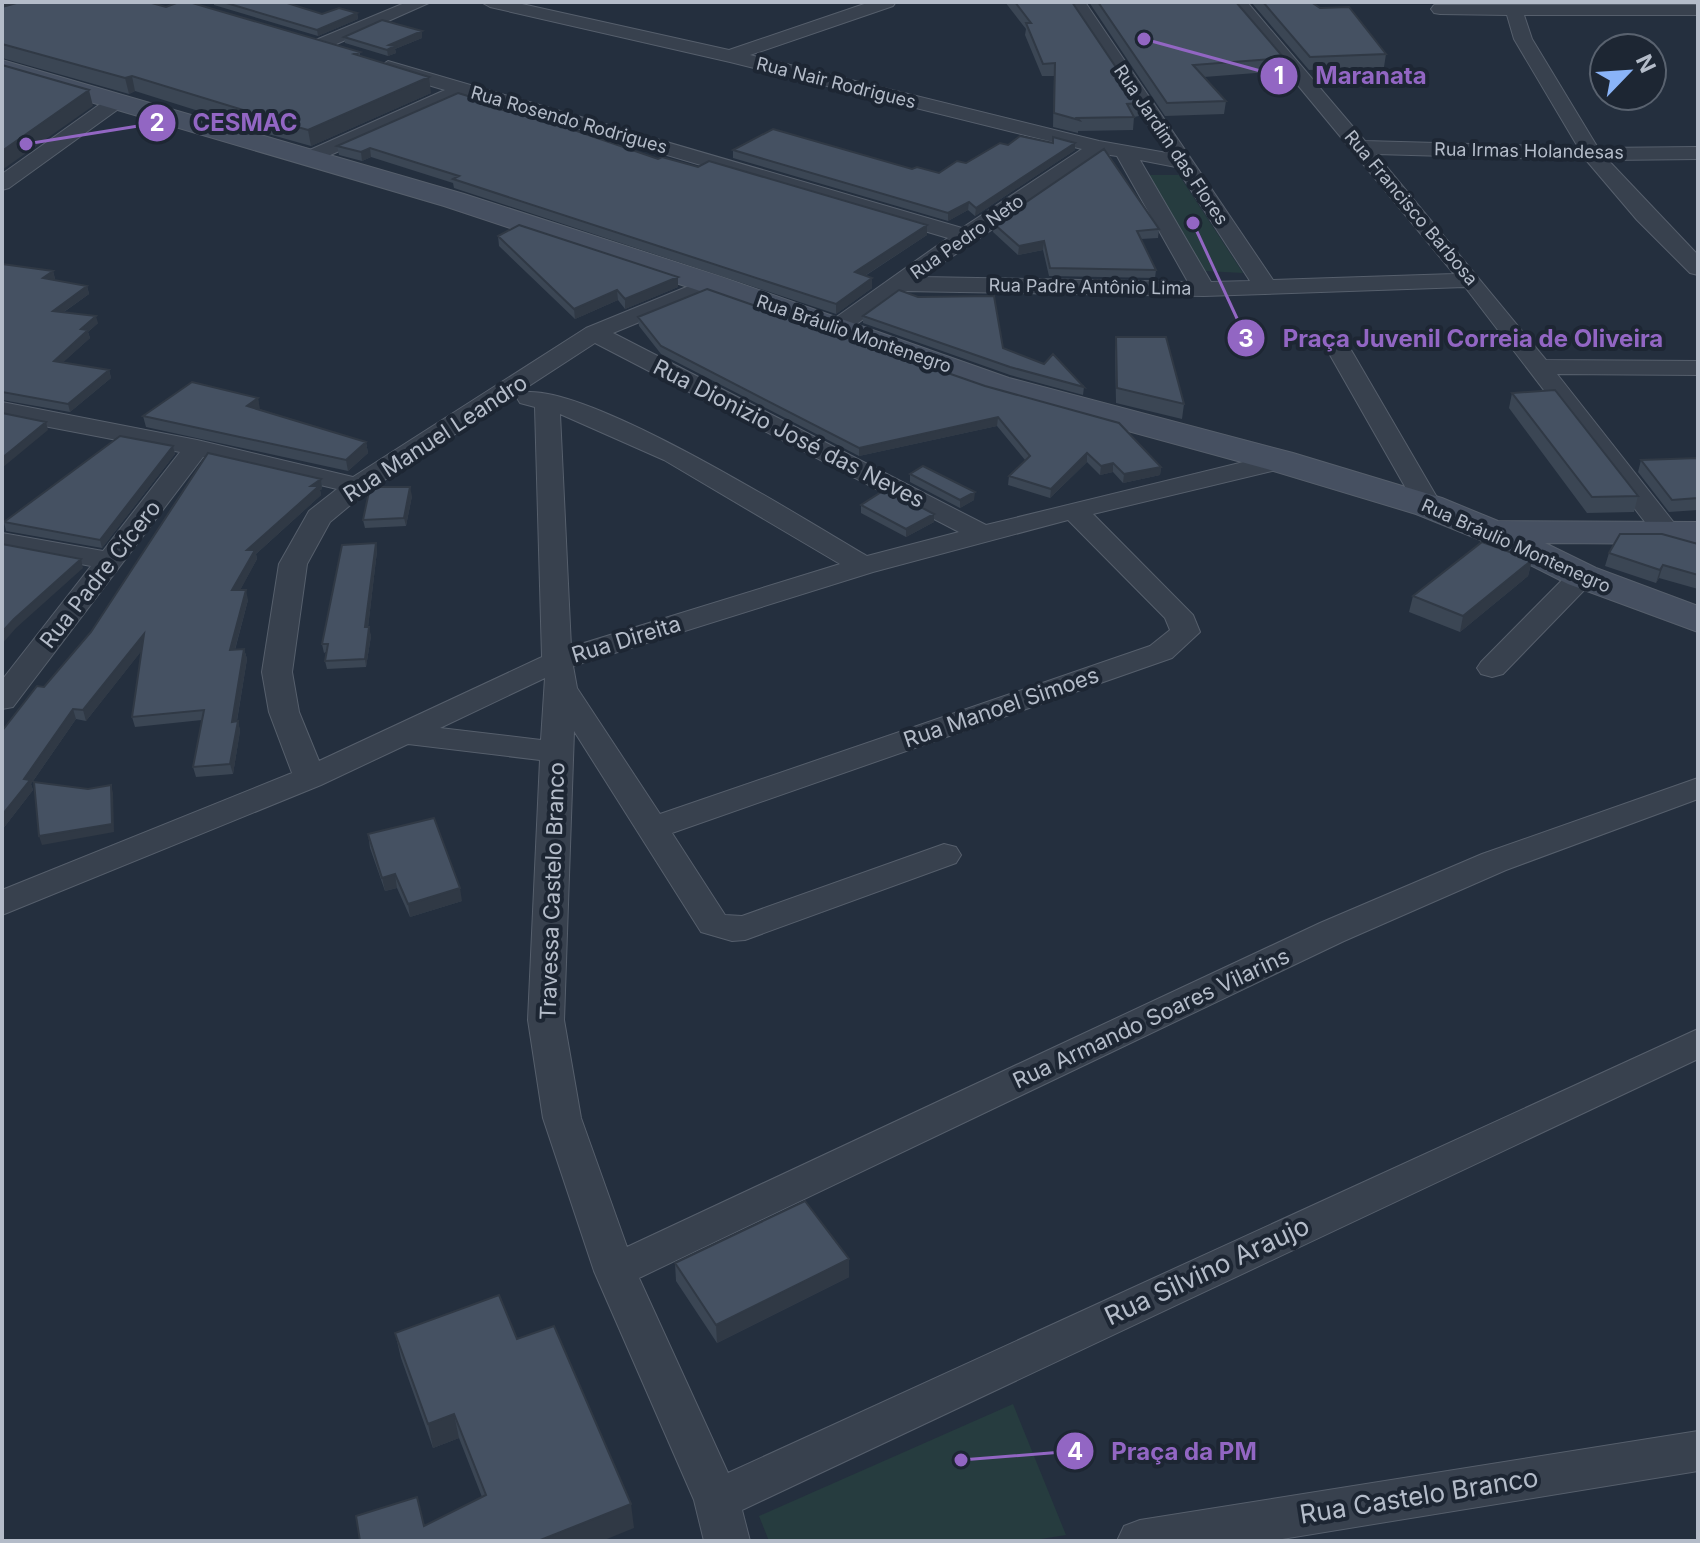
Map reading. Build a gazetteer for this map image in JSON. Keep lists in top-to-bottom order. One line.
{"streets":{"street":["Rua Nair Rodrigues","Rua Rosendo Rodrigues","Rua Jardim das Flores","Rua Irmas Holandesas","Rua Francisco Barbosa","Rua Pedro Neto","Rua Padre Antônio Lima","Rua Bráulio Montenegro","Rua Dionizio José das Neves","Rua Manuel Leandro","Rua Padre Cícero","Rua Direita","Rua Manoel Simoes","Travessa Castelo Branco","Rua Armando Soares Vilarins","Rua Silvino Araujo","Rua Castelo Branco"]},"crossings":[["Rua Nair Rodrigues","Rua Jardim das Flores"],["Rua Nair Rodrigues","Rua Pedro Neto"],["Rua Rosendo Rodrigues","Rua Pedro Neto"],["Rua Jardim das Flores","Rua Padre Antônio Lima"],["Rua Irmas Holandesas","Rua Francisco Barbosa"],["Rua Francisco Barbosa","Rua Padre Antônio Lima"],["Rua Pedro Neto","Rua Padre Antônio Lima"],["Rua Pedro Neto","Rua Bráulio Montenegro"],["Rua Bráulio Montenegro","Rua Manuel Leandro"],["Rua Bráulio Montenegro","Rua Direita"],["Rua Dionizio José das Neves","Rua Manuel Leandro"],["Rua Dionizio José das Neves","Rua Direita"],["Rua Manuel Leandro","Rua Direita"],["Rua Direita","Rua Manoel Simoes"],["Rua Direita","Travessa Castelo Branco"],["Travessa Castelo Branco","Rua Armando Soares Vilarins"],["Travessa Castelo Branco","Rua Silvino Araujo"]],"places":["Maranata","CESMAC","Praça Juvenil Correia de Oliveira","Praça da PM"],"north":"top right"}
